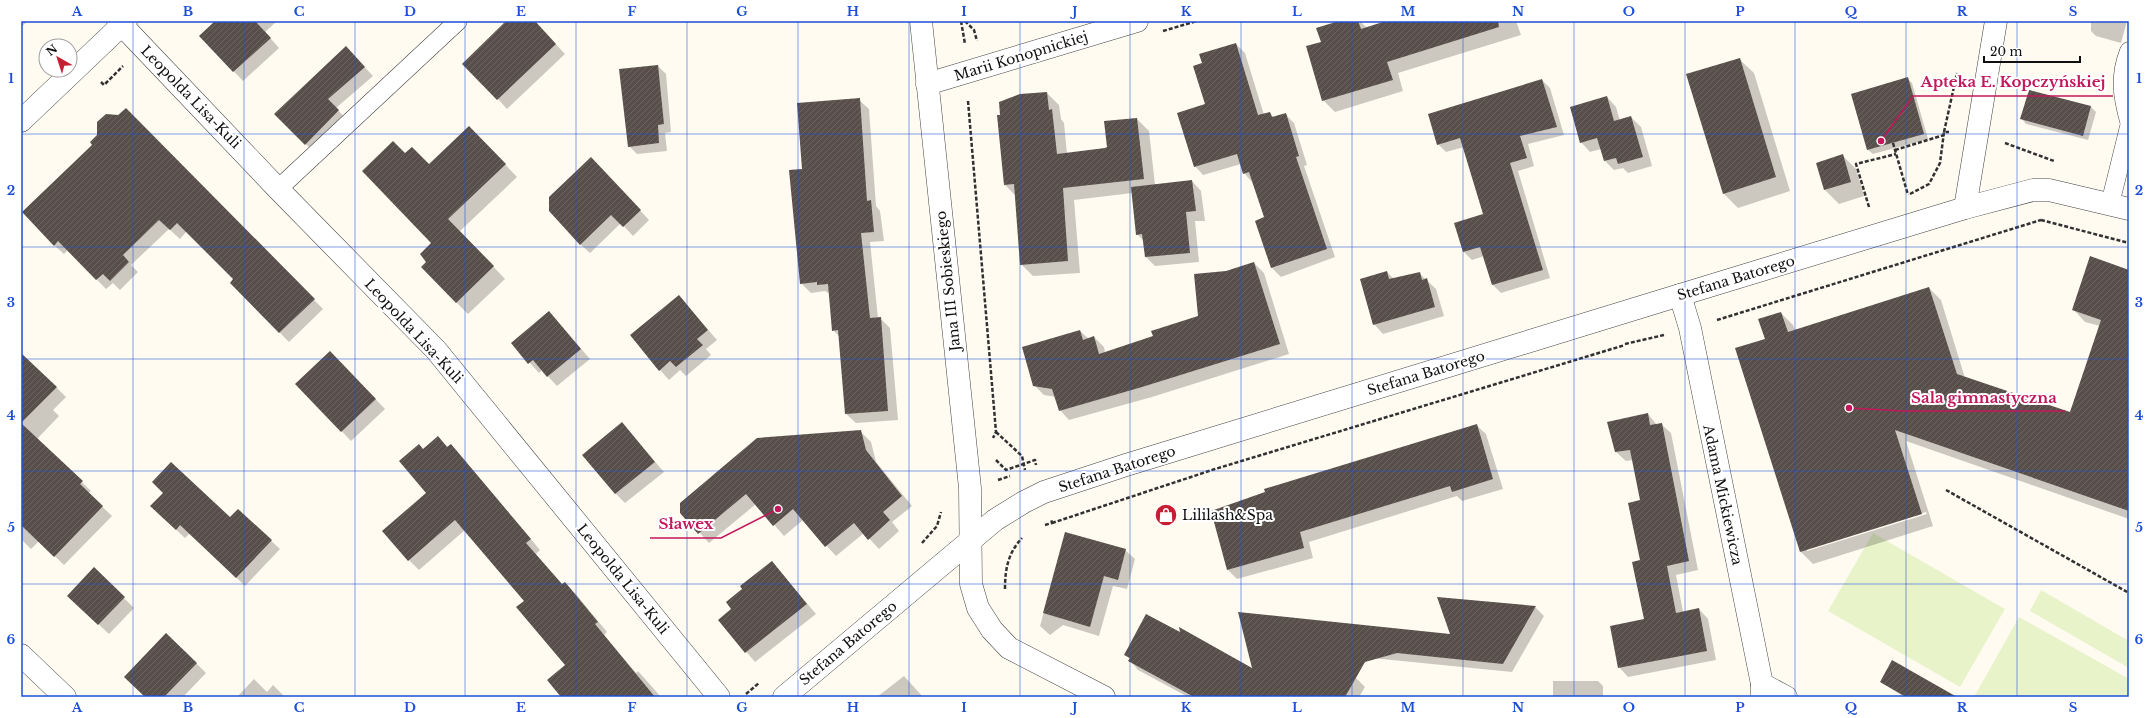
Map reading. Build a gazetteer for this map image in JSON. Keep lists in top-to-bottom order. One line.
{"streets":{"street":["Marii Konopnickiej","Leopolda Lisa-Kuli","Stefana Batorego","Jana III Sobieskiego","Adama Mickiewicza"]},"crossings":[["Marii Konopnickiej","Jana III Sobieskiego"],["Stefana Batorego","Jana III Sobieskiego"],["Stefana Batorego","Adama Mickiewicza"]],"places":{"other":["Apteka E. Kopczyńskiej","Sala gimnastyczna","Sławex"],"shop":["Lililash&Spa"]},"scale_bar":"20 m","north":"top left","grid":{"columns":["A","B","C","D","E","F","G","H","I","J","K","L","M","N","O","P","Q","R","S"],"rows":["1","2","3","4","5","6"]}}
